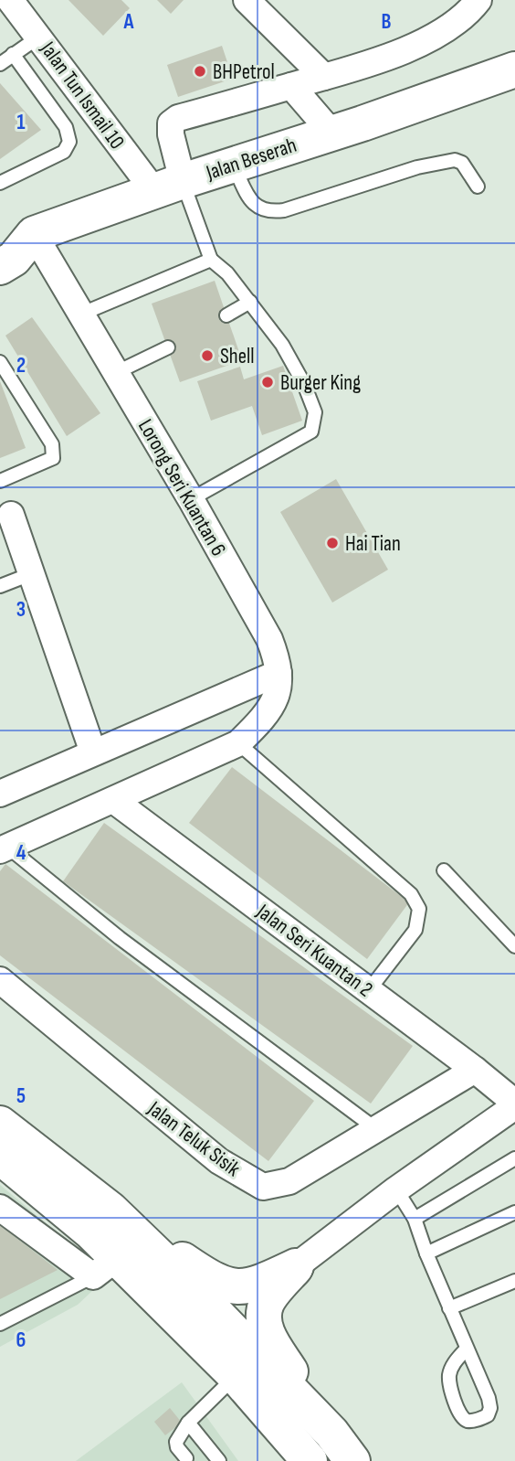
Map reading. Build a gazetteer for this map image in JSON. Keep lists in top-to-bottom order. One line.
{"streets":{"main road":["Jalan Beserah"],"street":["Jalan Tun Ismail 10","Lorong Seri Kuantan 6","Jalan Seri Kuantan 2","Jalan Teluk Sisik"]},"crossings":[["Jalan Tun Ismail 10","Jalan Beserah"],["Jalan Beserah","Lorong Seri Kuantan 6"],["Lorong Seri Kuantan 6","Jalan Seri Kuantan 2"],["Jalan Seri Kuantan 2","Jalan Teluk Sisik"]],"places":["BHPetrol","Shell","Burger King","Hai Tian"],"grid":{"columns":["A","B"],"rows":["1","2","3","4","5","6"]}}
